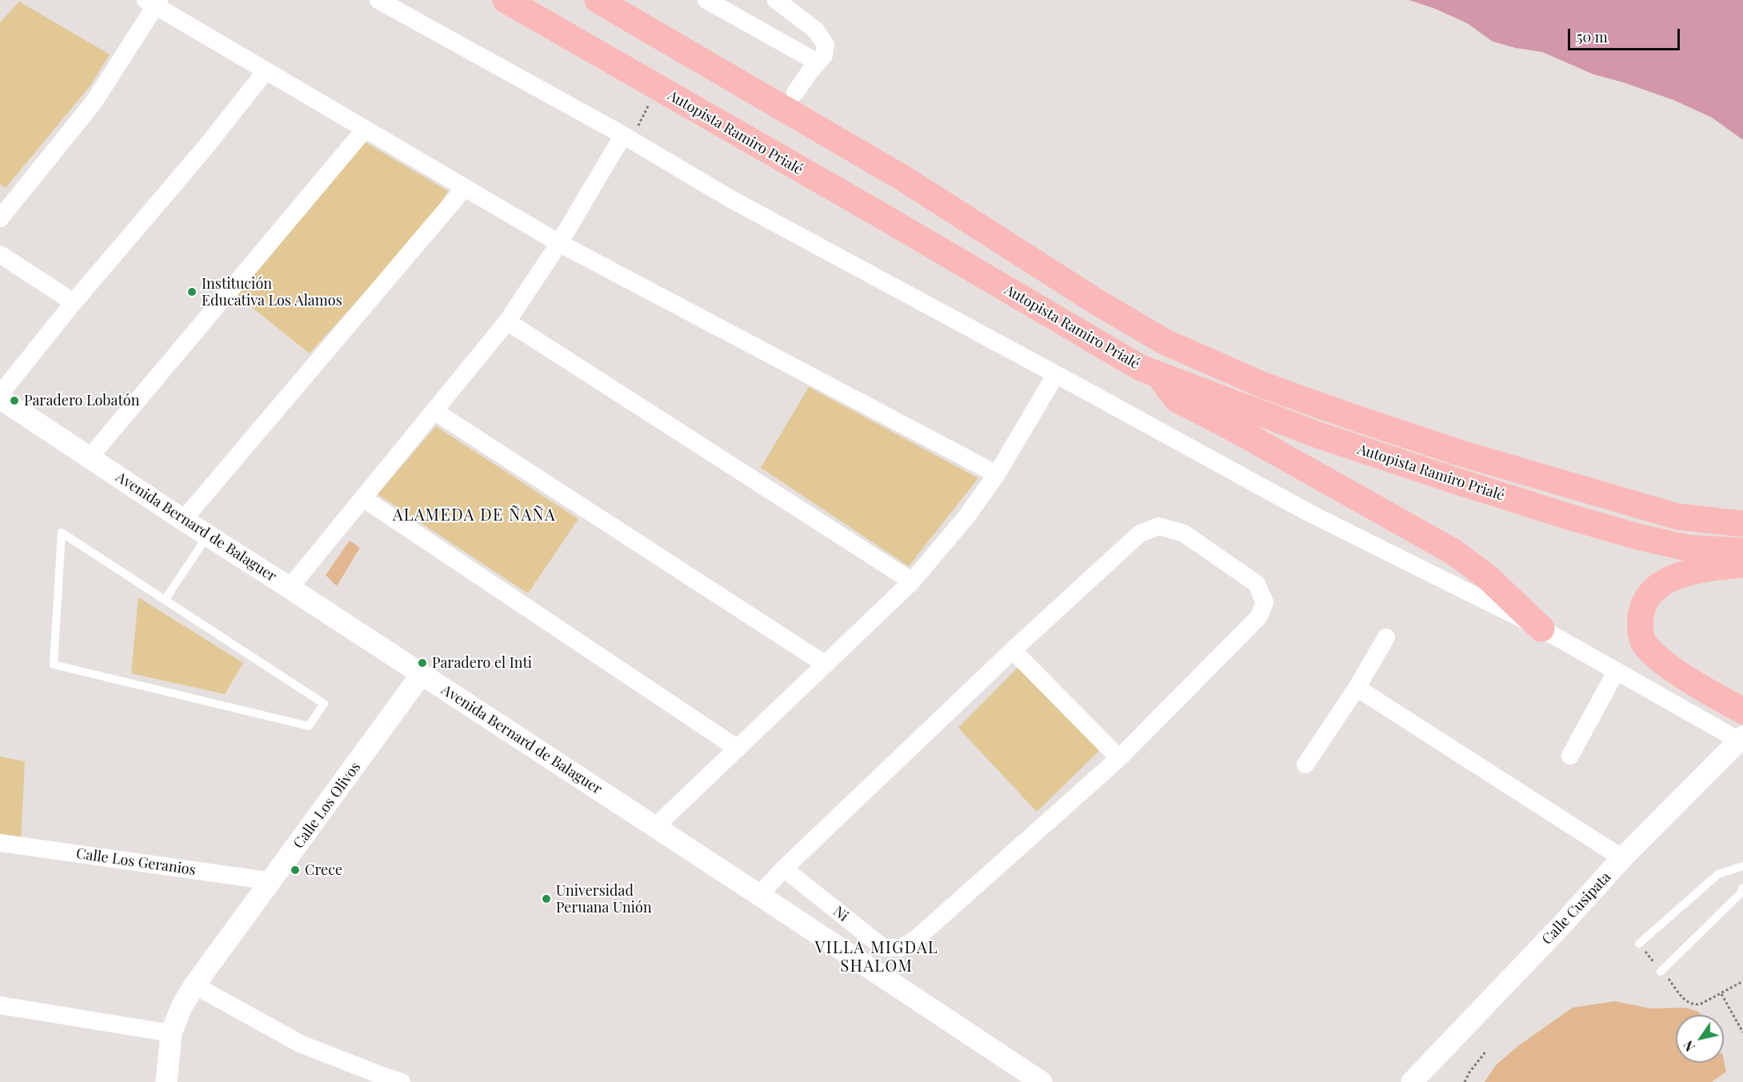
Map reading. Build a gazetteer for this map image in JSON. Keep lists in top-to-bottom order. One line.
{"streets":{"highway":["Autopista Ramiro Prialé"],"street":["Avenida Bernard de Balaguer","Calle Los Olivos","Calle Los Geranios","Calle Cusipata","Ni"]},"crossings":[["Avenida Bernard de Balaguer","Calle Los Olivos"],["Calle Los Olivos","Calle Los Geranios"]],"districts":["ALAMEDA DE ÑAÑA","VILLA MIGDAL SHALOM"],"places":["Institución Educativa Los Alamos","Paradero Lobatón","Paradero el Inti","Crece","Universidad Peruana Unión"],"scale_bar":"50 m","north":"bottom left"}
